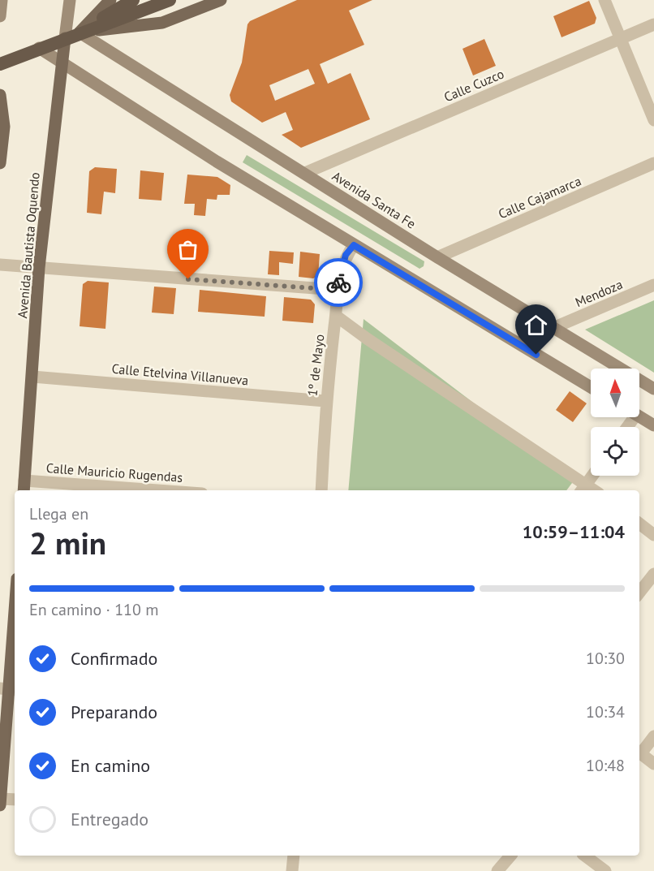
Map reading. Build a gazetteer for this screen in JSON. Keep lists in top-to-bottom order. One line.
{"streets":{"main road":["Avenida Santa Fe","Avenida Bautista Oquendo"],"street":["Calle Cuzco","Calle Cajamarca","Mendoza","1º de Mayo","Calle Etelvina Villanueva","Calle Mauricio Rugendas"]},"crossings":[["Calle Cuzco","Avenida Santa Fe"],["Calle Cajamarca","Avenida Santa Fe"],["Avenida Santa Fe","Mendoza"],["Avenida Bautista Oquendo","Calle Etelvina Villanueva"],["Avenida Bautista Oquendo","Calle Mauricio Rugendas"],["1º de Mayo","Calle Etelvina Villanueva"]],"north":"top","page":{"heading":["2 min","Llega en","10:59–11:04"],"bar":"En camino · 110 m","list":[["Confirmado","10:30"],["Preparando","10:34"],["En camino","10:48"],"Entregado"]}}
